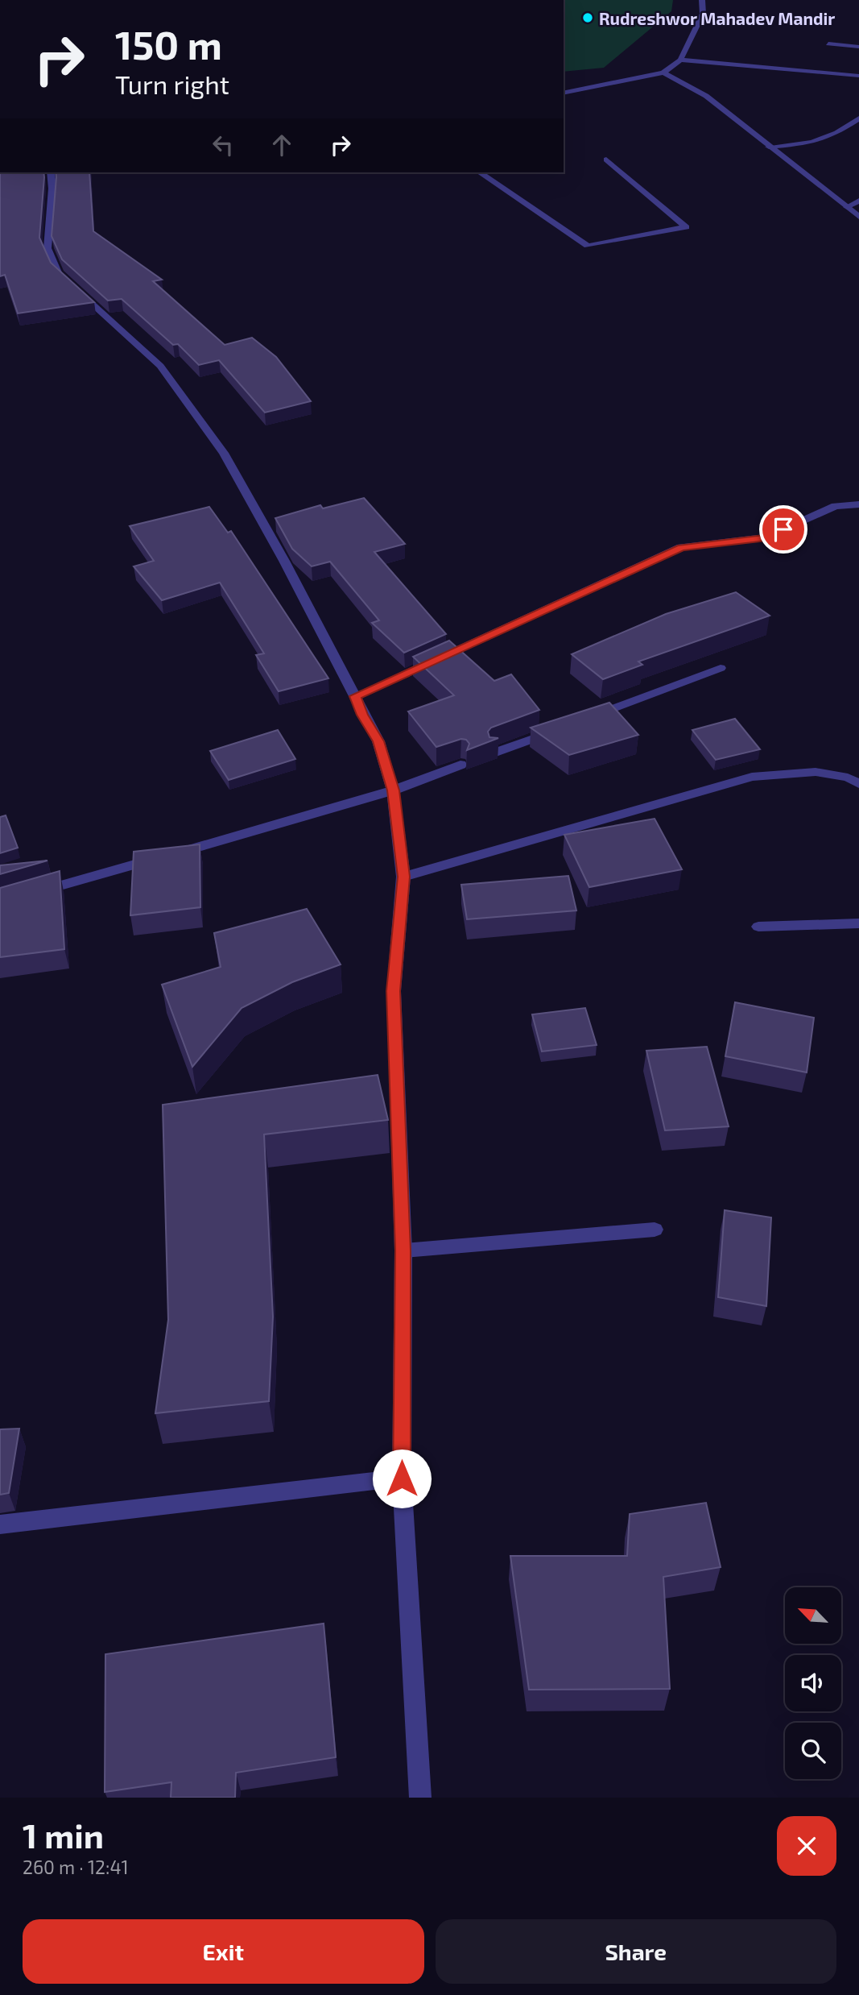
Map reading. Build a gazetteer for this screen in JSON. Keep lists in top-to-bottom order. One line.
{"places":["Rudreshwor Mahadev Mandir"],"north":"top left","page":{"turn":["150 m","Turn right"],"heading":["1 min","260 m · 12:41"],"buttons":["Exit","Share"]}}
